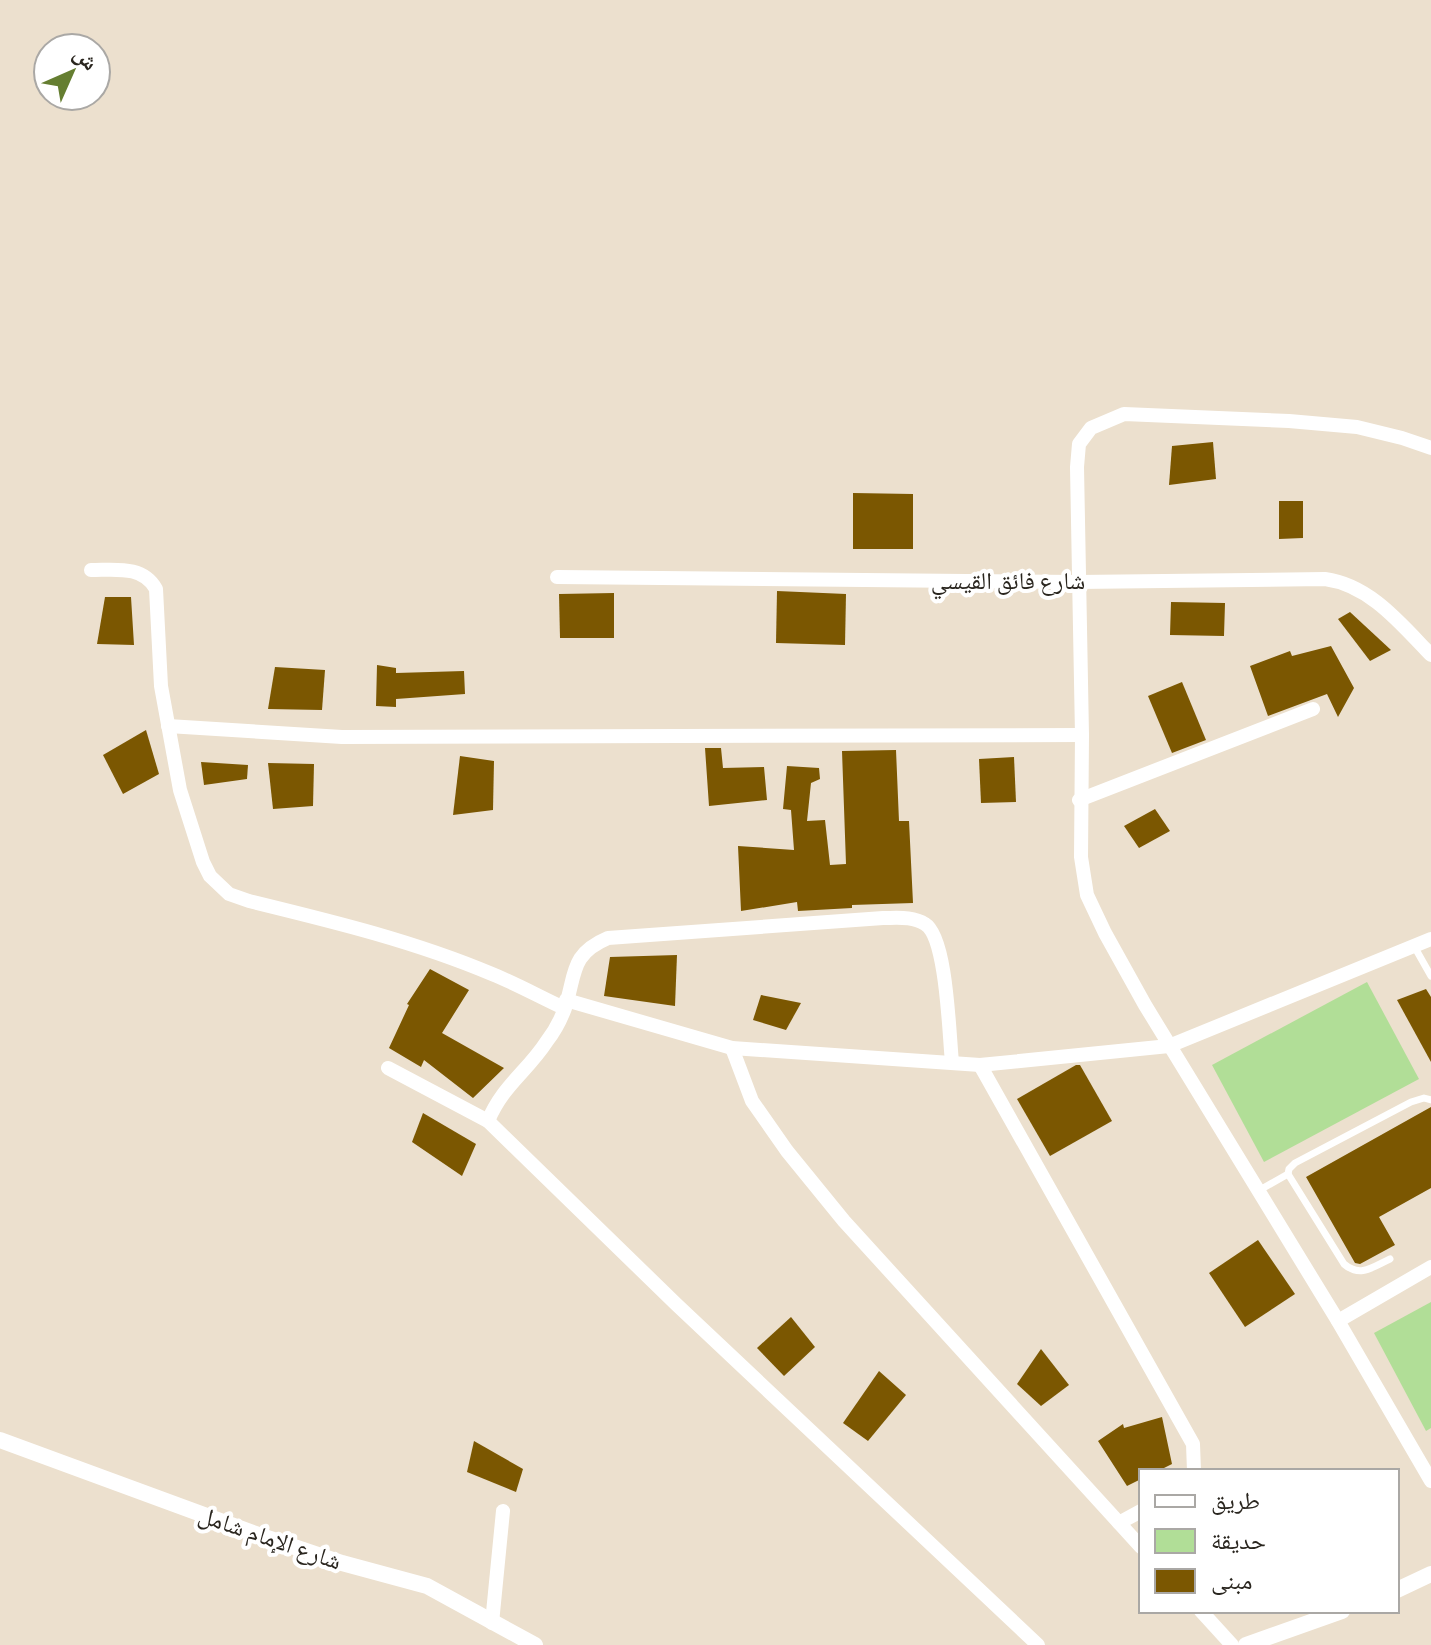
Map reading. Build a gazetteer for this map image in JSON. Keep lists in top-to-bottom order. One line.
{"streets":{"street":["شارع فائق القيسي","شارع الإمام شامل"]},"legend":["طريق","حديقة","مبنى"],"north":"top right"}
